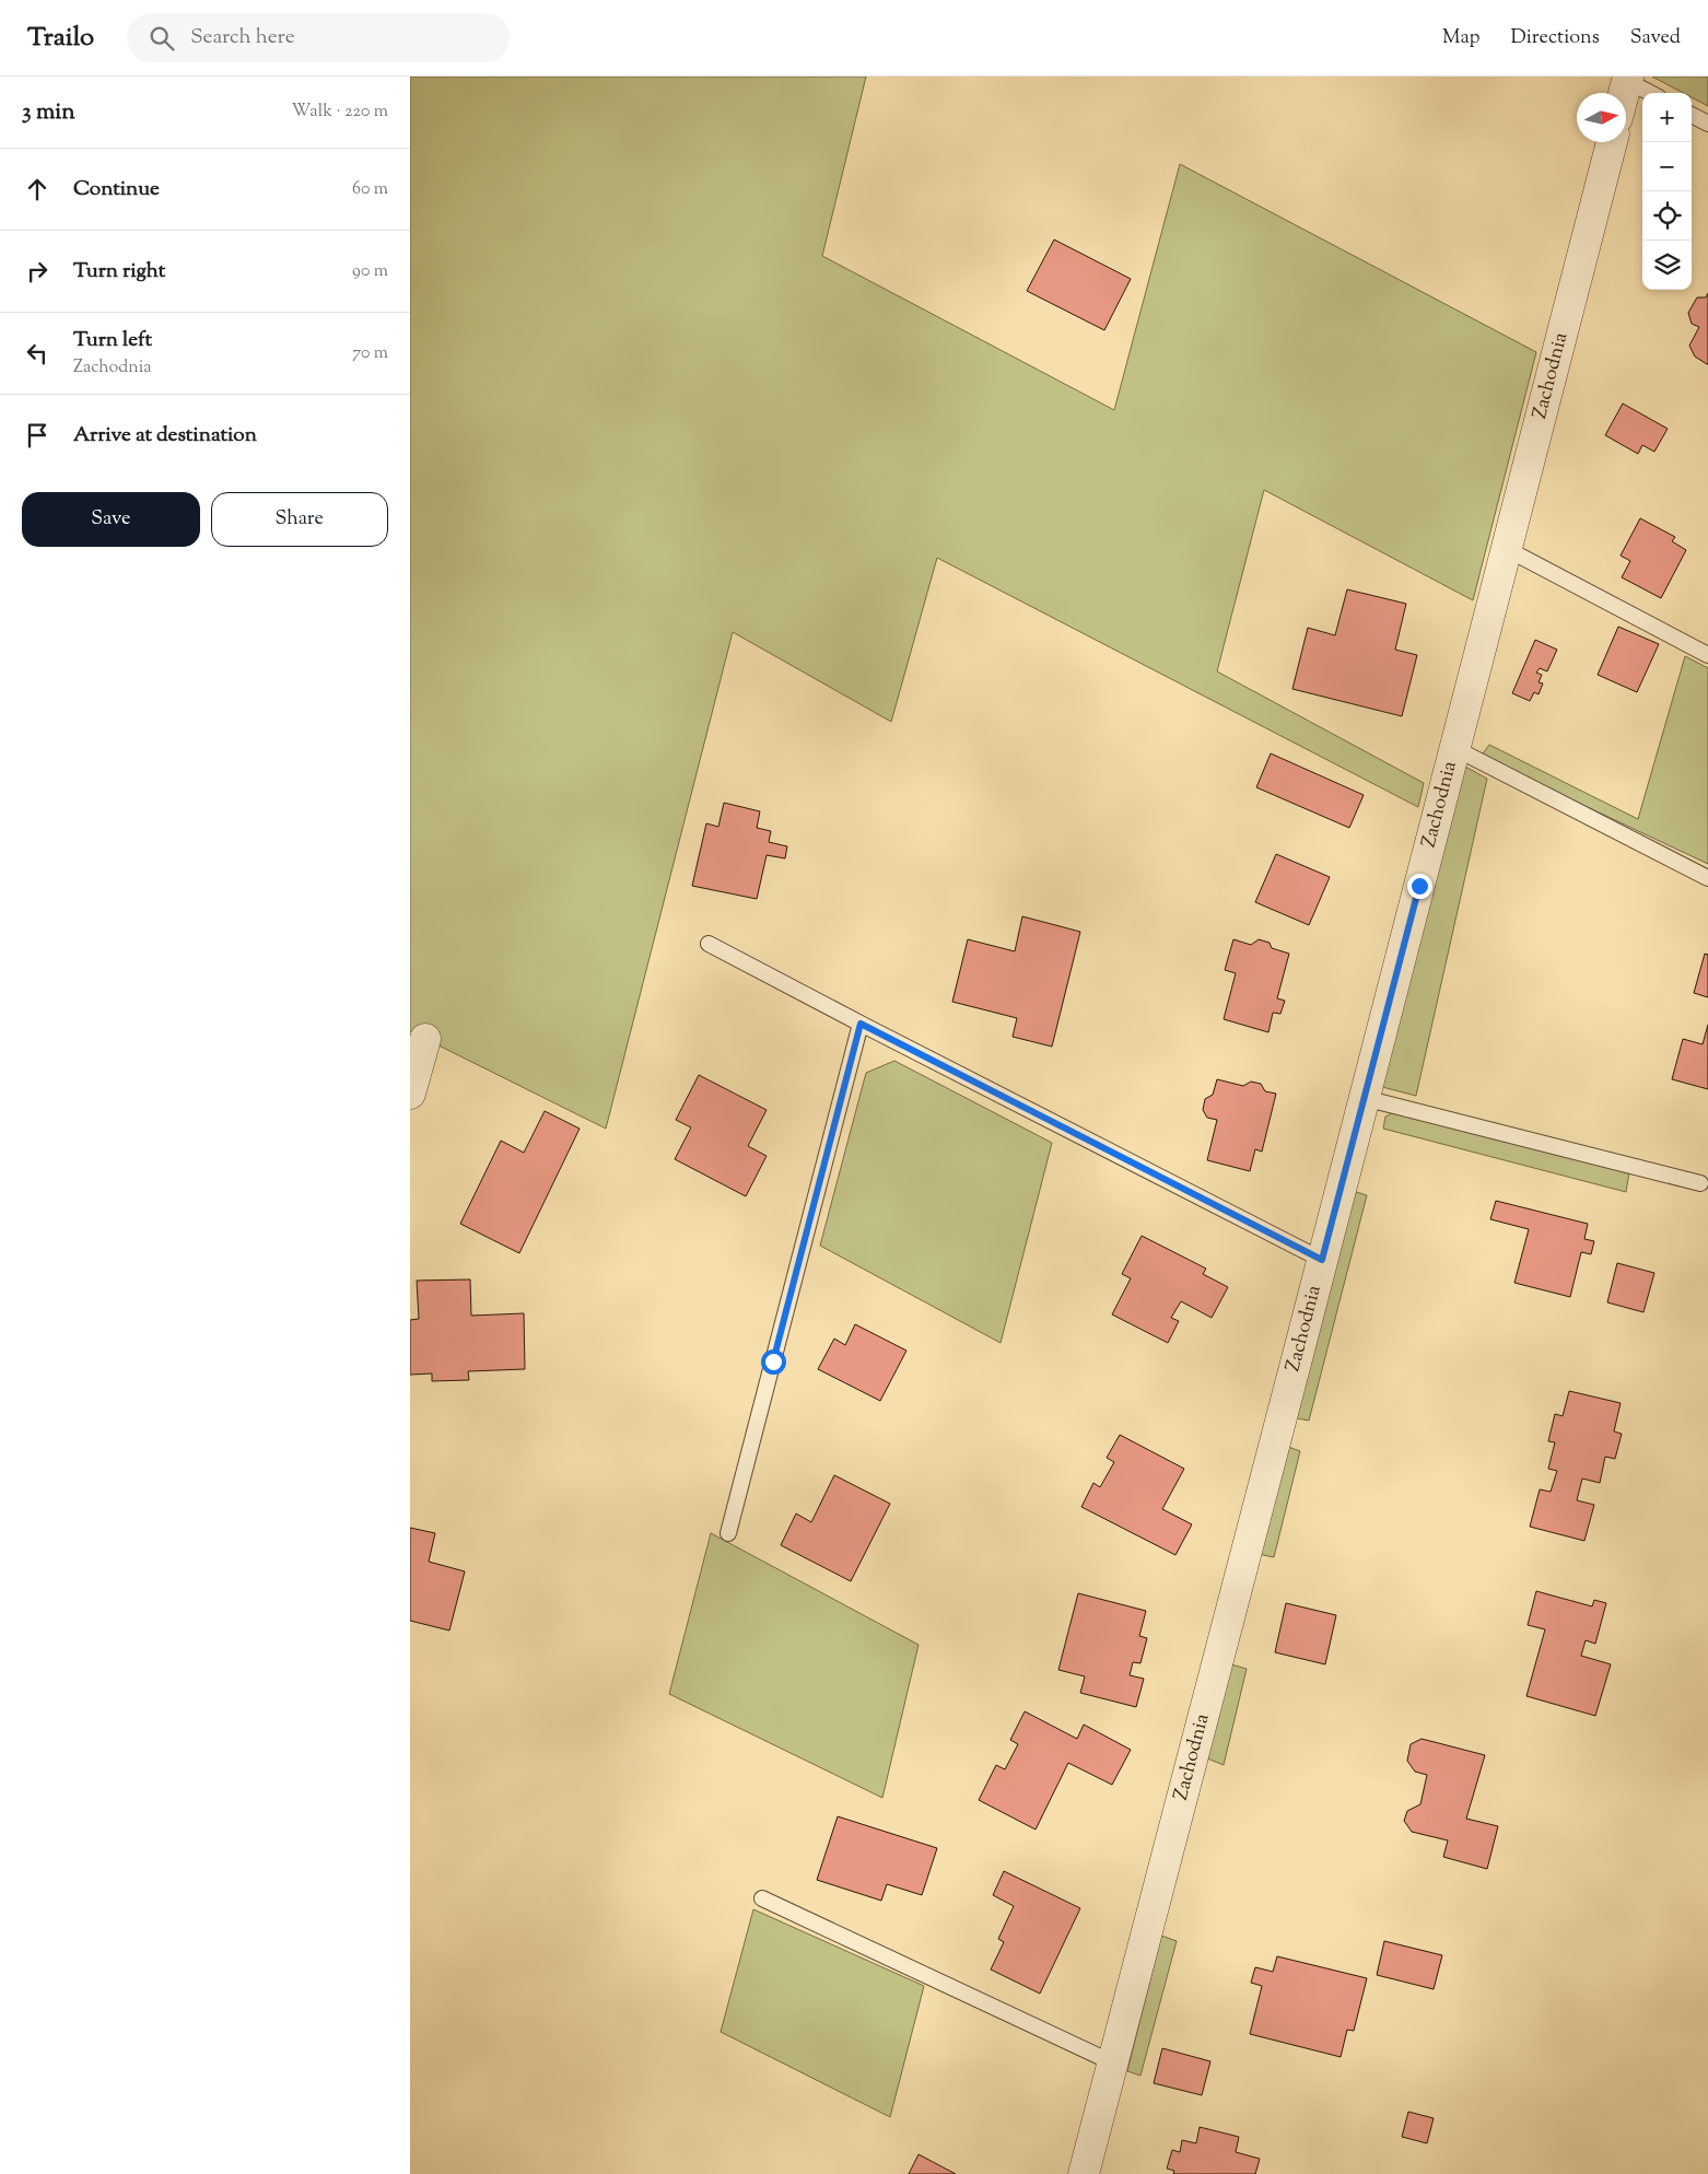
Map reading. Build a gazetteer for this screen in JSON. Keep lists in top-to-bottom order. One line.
{"streets":{"street":["Zachodnia"]},"north":"right","page":{"header":"Trailo","search":"Search here","nav":["Map","Directions","Saved"],"heading":["3 min","Walk · 220 m"],"map_buttons":["+","−"],"list":[["Continue","60 m"],["Turn right","90 m"],["Turn left","Zachodnia","70 m"],"Arrive at destination"],"buttons":["Save","Share"]}}
